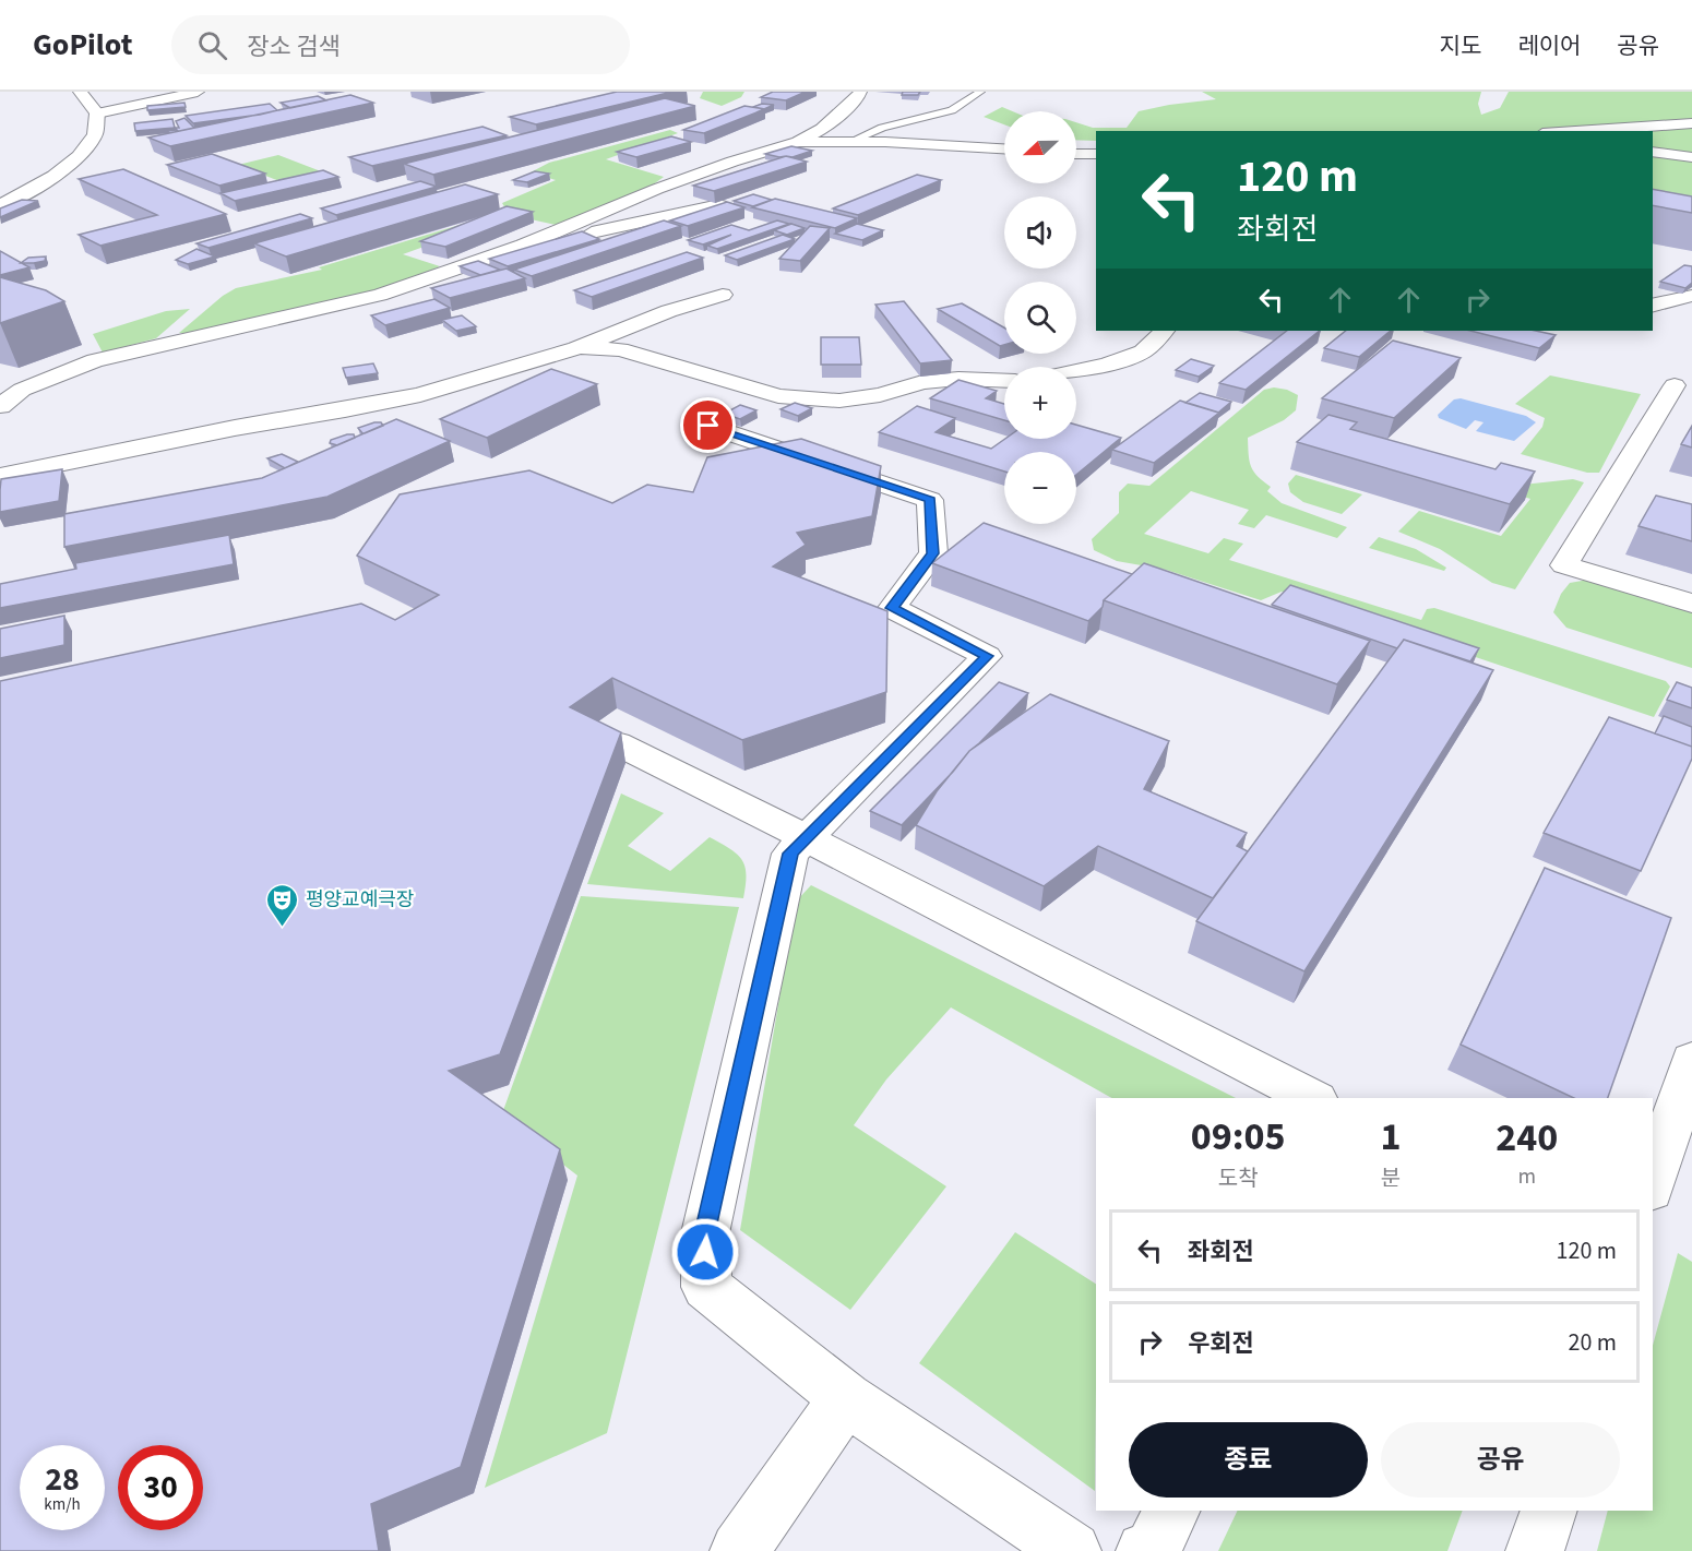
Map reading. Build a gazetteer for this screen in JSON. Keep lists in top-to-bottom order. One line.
{"places":{"theatre":["평양교예극장"]},"north":"left","page":{"header":"GoPilot","search":"장소 검색","nav":["지도","레이어","공유"],"map_buttons":["+","−"],"turn":["120 m","좌회전"],"eta":["09:05","도착","1","분","240","m"],"list":[{"name":"좌회전","value":"120 m"},{"name":"우회전","value":"20 m"}],"buttons":["종료","공유"],"speed":"28 km/h","limit":"30"}}
